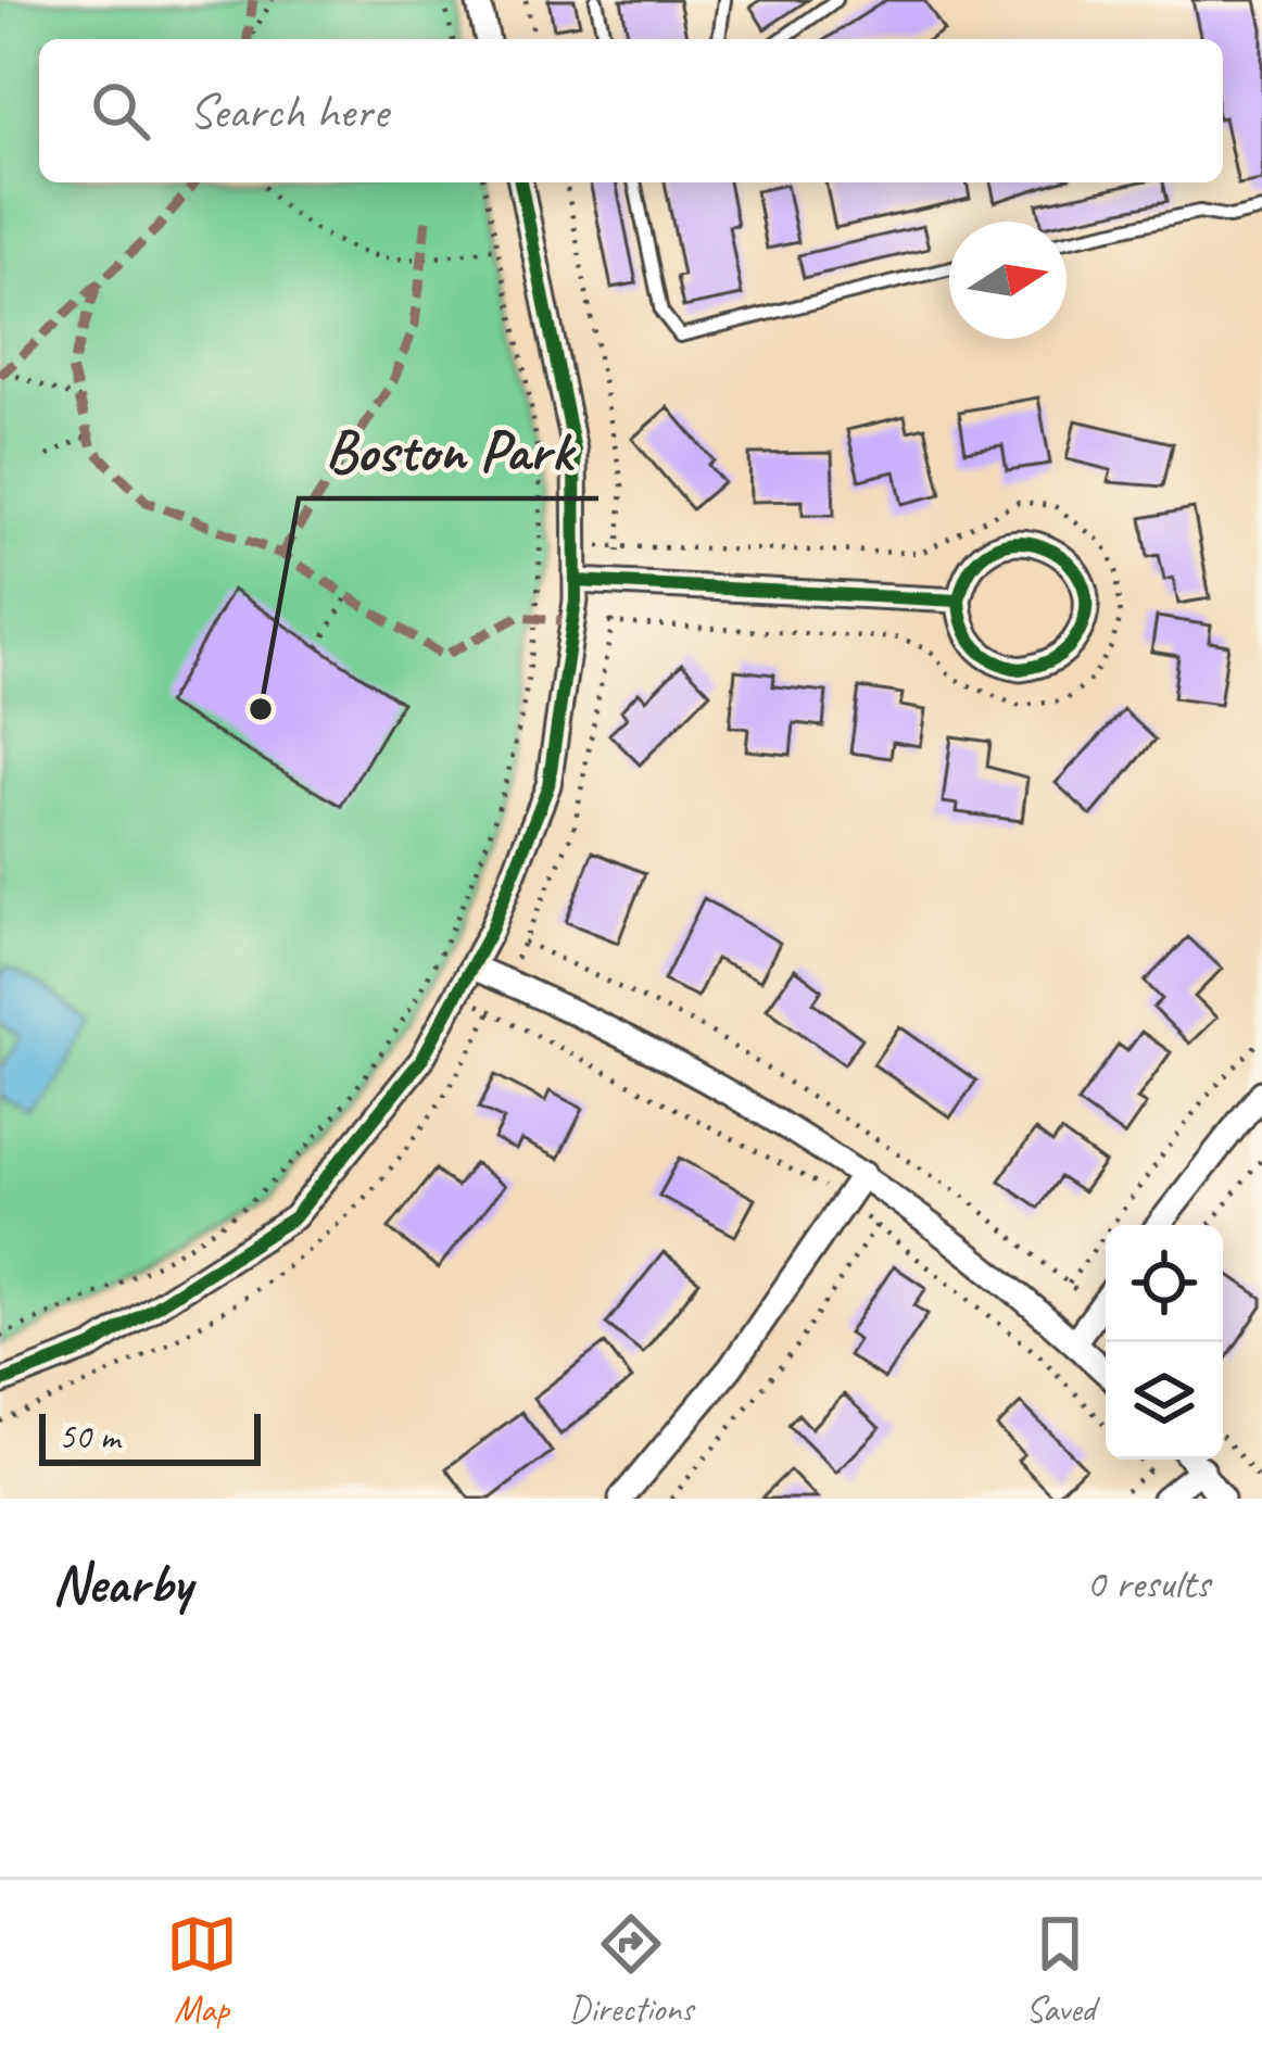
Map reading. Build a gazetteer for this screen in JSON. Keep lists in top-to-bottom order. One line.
{"places":["Boston Park"],"scale_bar":"50 m","north":"right","page":{"search":"Search here","scale":"50 m","heading":["Nearby","0 results"],"nav":["Map","Directions","Saved"]}}
